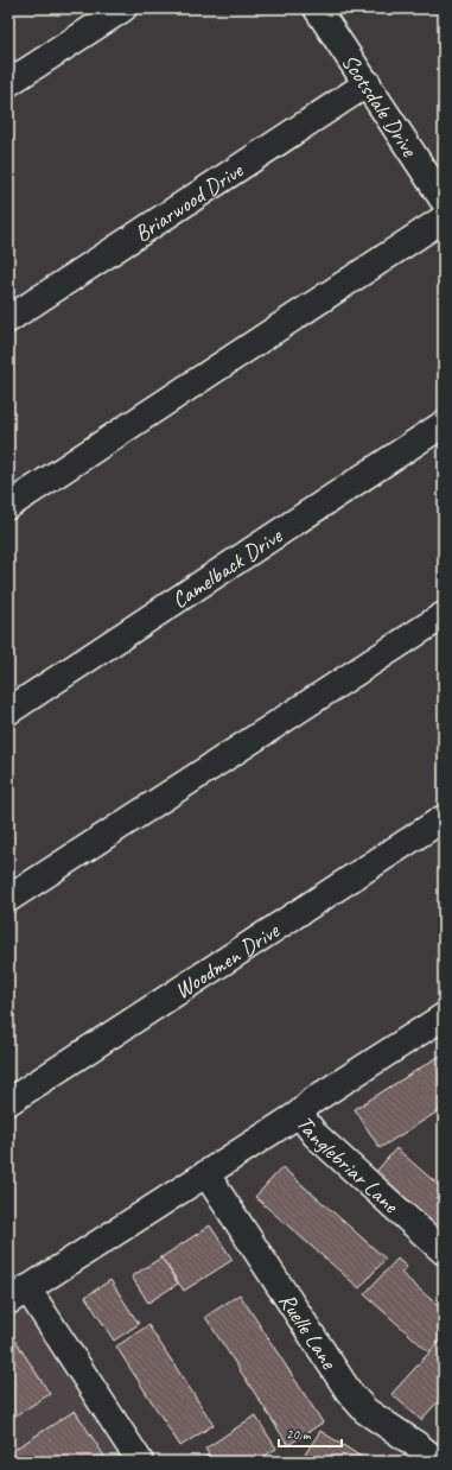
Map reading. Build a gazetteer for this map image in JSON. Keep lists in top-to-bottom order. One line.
{"streets":{"street":["Scotsdale Drive","Briarwood Drive","Camelback Drive","Woodmen Drive","Tanglebriar Lane","Ruelle Lane"]},"crossings":[["Scotsdale Drive","Briarwood Drive"]],"scale_bar":"20 m"}
